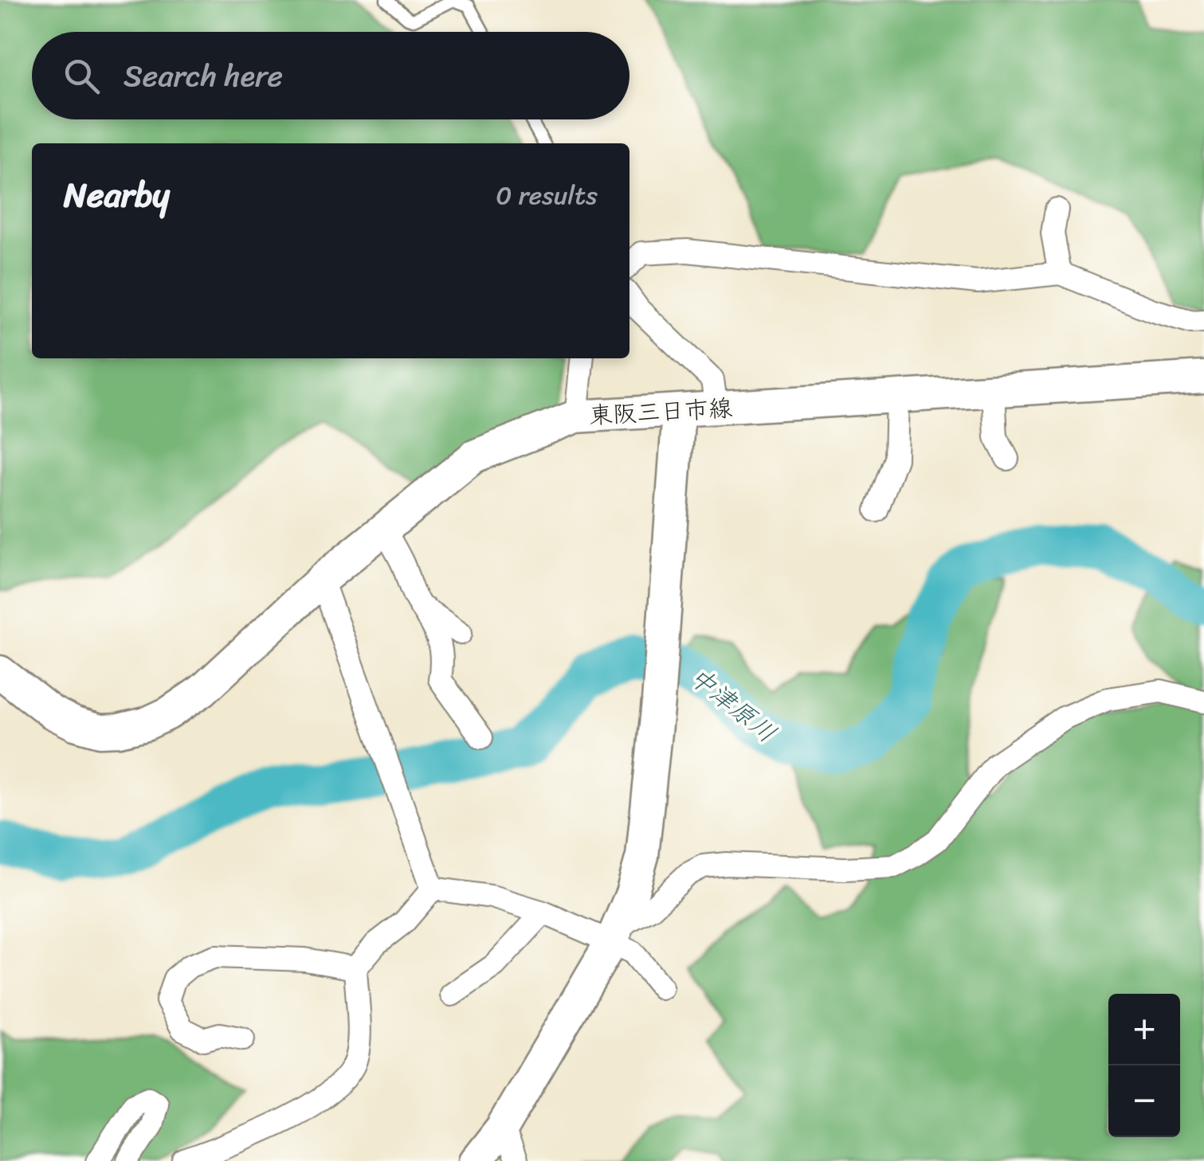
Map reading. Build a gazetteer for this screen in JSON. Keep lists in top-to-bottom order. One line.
{"streets":{"main road":["東阪三日市線"]},"water":["中津原川"],"page":{"search":"Search here","heading":["Nearby","0 results"],"map_buttons":["+","−"]}}
